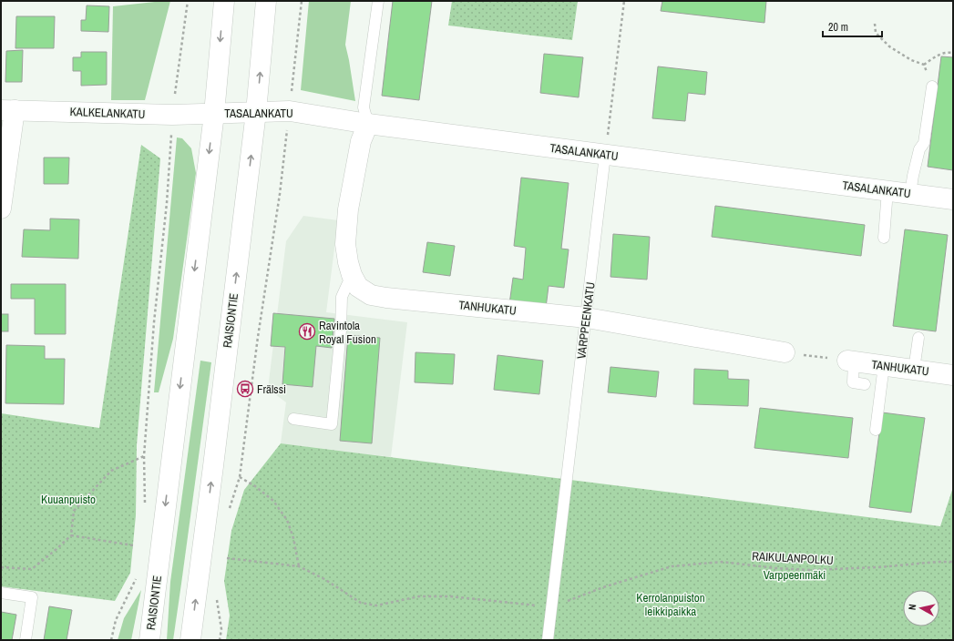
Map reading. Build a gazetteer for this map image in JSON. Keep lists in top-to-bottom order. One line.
{"streets":{"street":["KALKELANKATU","TASALANKATU","TANHUKATU","RAISIONTIE"],"lane":["VARPPEENKATU"],"path":["RAIKULANPOLKU"]},"crossings":[["KALKELANKATU","TASALANKATU"],["KALKELANKATU","RAISIONTIE"],["TASALANKATU","TANHUKATU"],["TASALANKATU","RAISIONTIE"],["TASALANKATU","VARPPEENKATU"],["TANHUKATU","VARPPEENKATU"],["VARPPEENKATU","RAIKULANPOLKU"]],"parks":["Kuuanpuisto","Varppeenmäki","Kerrolanpuiston leikkipaikka"],"places":{"restaurant":["Ravintola Royal Fusion"],"bus stop":["Frälssi"]},"scale_bar":"20 m","north":"left"}
